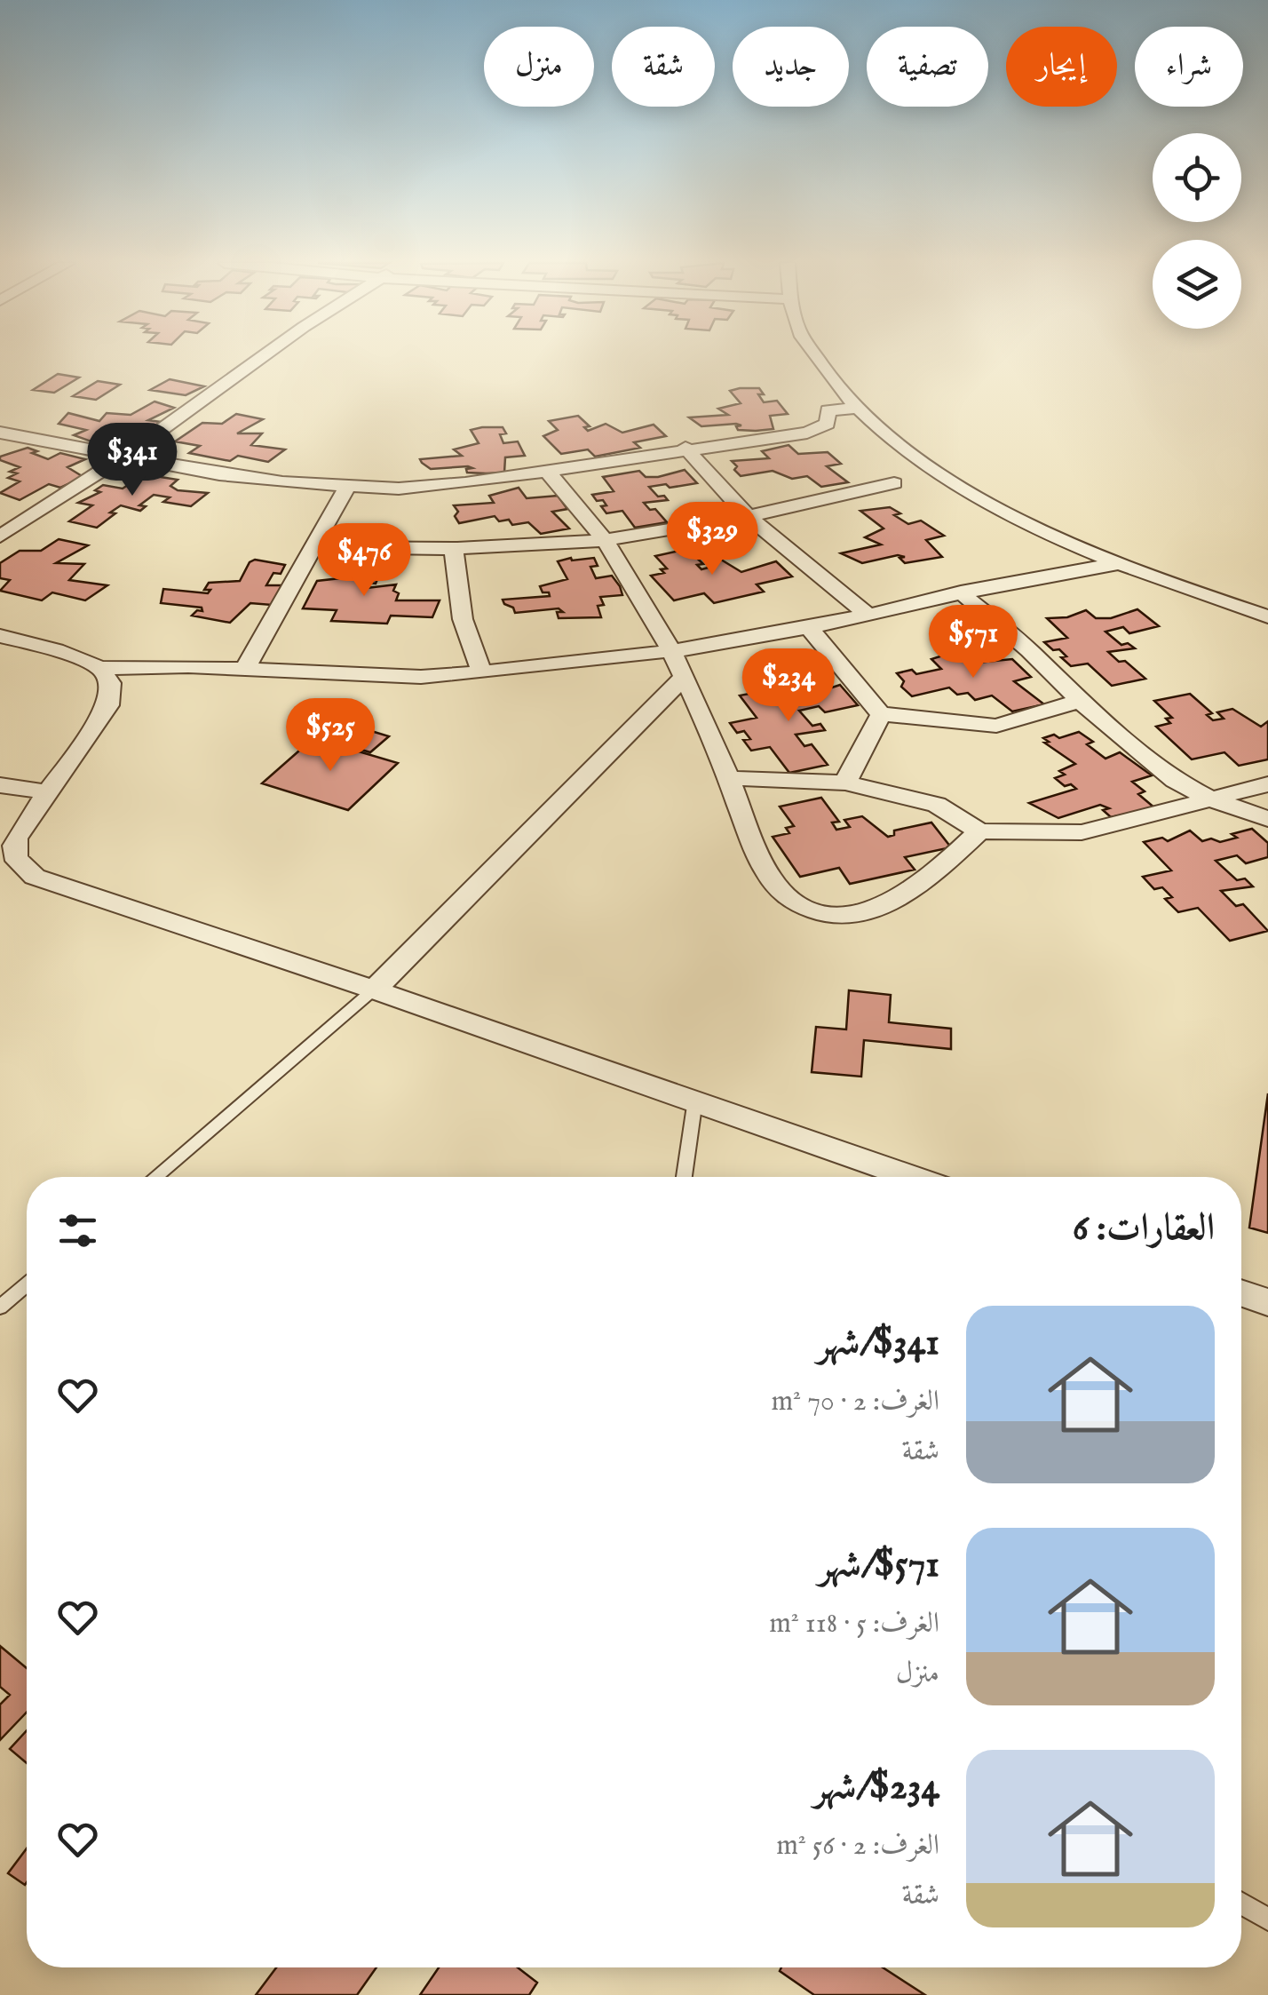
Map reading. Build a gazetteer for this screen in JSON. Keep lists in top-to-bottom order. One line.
{"page":{"chip":["شراء","إيجار","تصفية","جديد","شقة","منزل"],"price":["$341","$329","$476","$571","$234","$525"],"heading":"العقارات: 6","list":[{"name":"$341/شهر","note":"الغرف: 2 · 70 m² · شقة"},{"name":"$571/شهر","note":"الغرف: 5 · 118 m² · منزل"},{"name":"$234/شهر","note":"الغرف: 2 · 56 m² · شقة"}]}}
